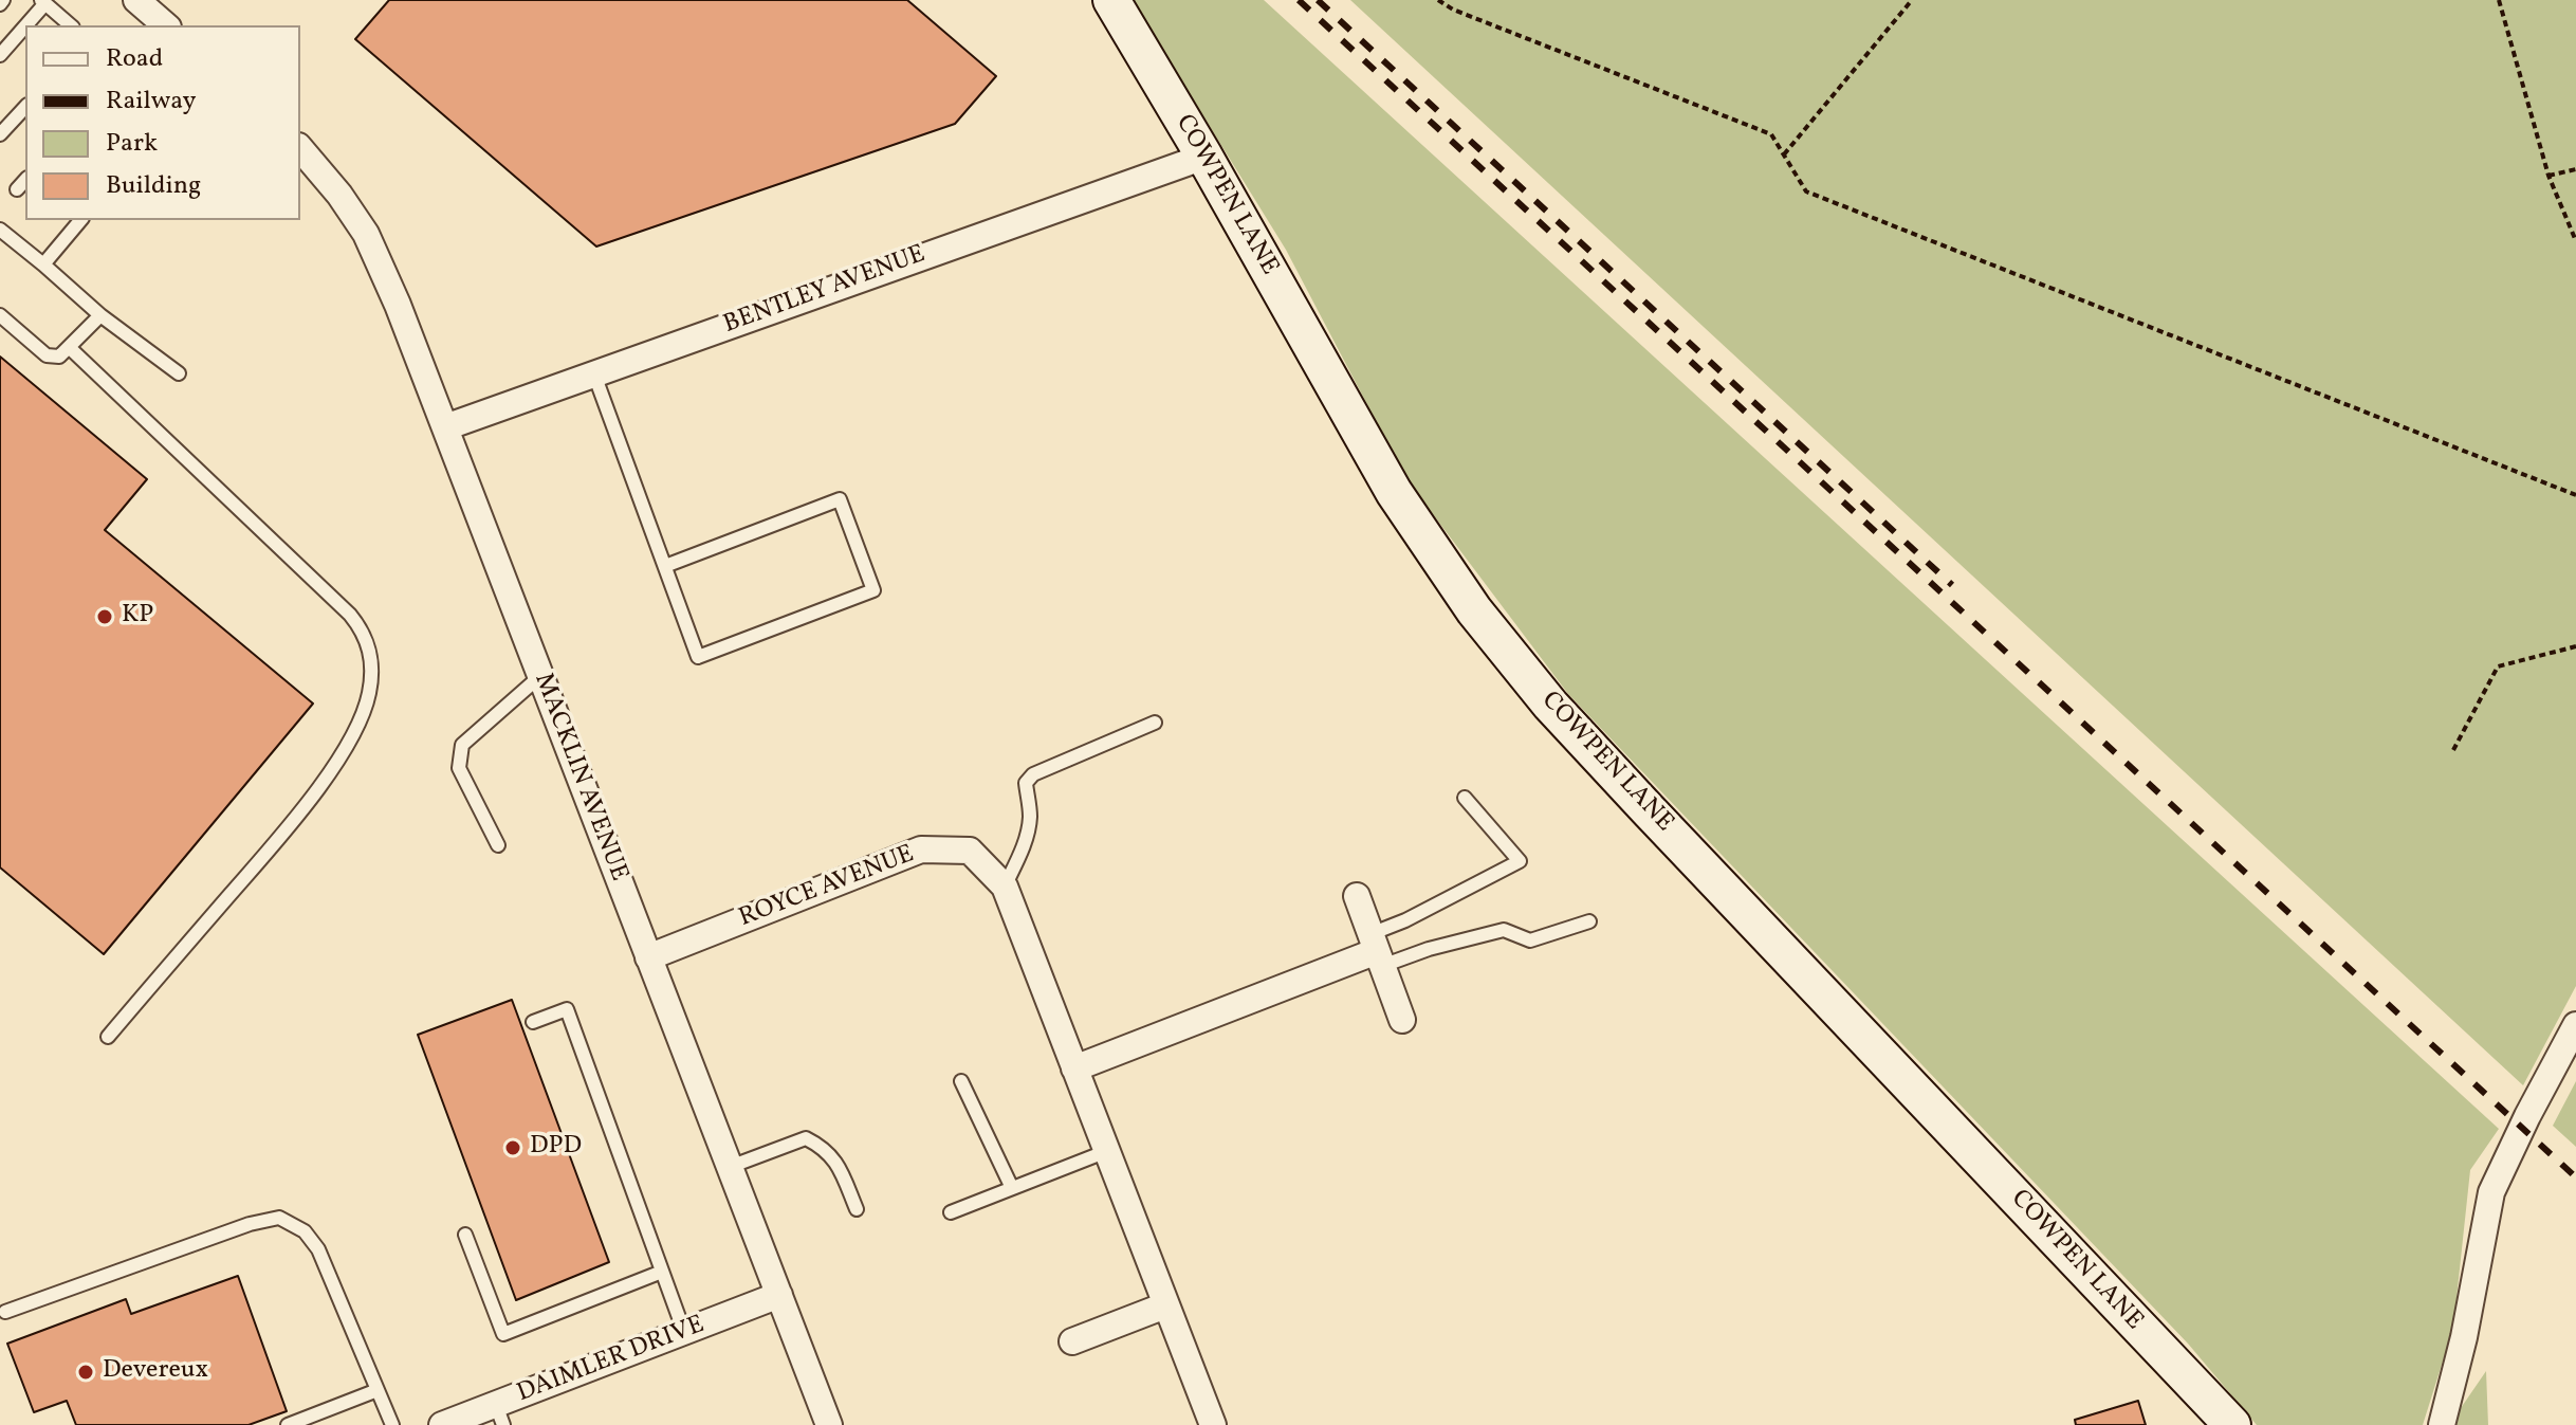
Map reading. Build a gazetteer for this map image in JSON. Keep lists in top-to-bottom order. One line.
{"streets":{"street":["COWPEN LANE","BENTLEY AVENUE","MACKLIN AVENUE","ROYCE AVENUE","DAIMLER DRIVE"]},"crossings":[["COWPEN LANE","BENTLEY AVENUE"],["BENTLEY AVENUE","MACKLIN AVENUE"],["MACKLIN AVENUE","ROYCE AVENUE"],["MACKLIN AVENUE","DAIMLER DRIVE"]],"places":["KP","DPD","Devereux"],"legend":["Road","Railway","Park","Building"]}
